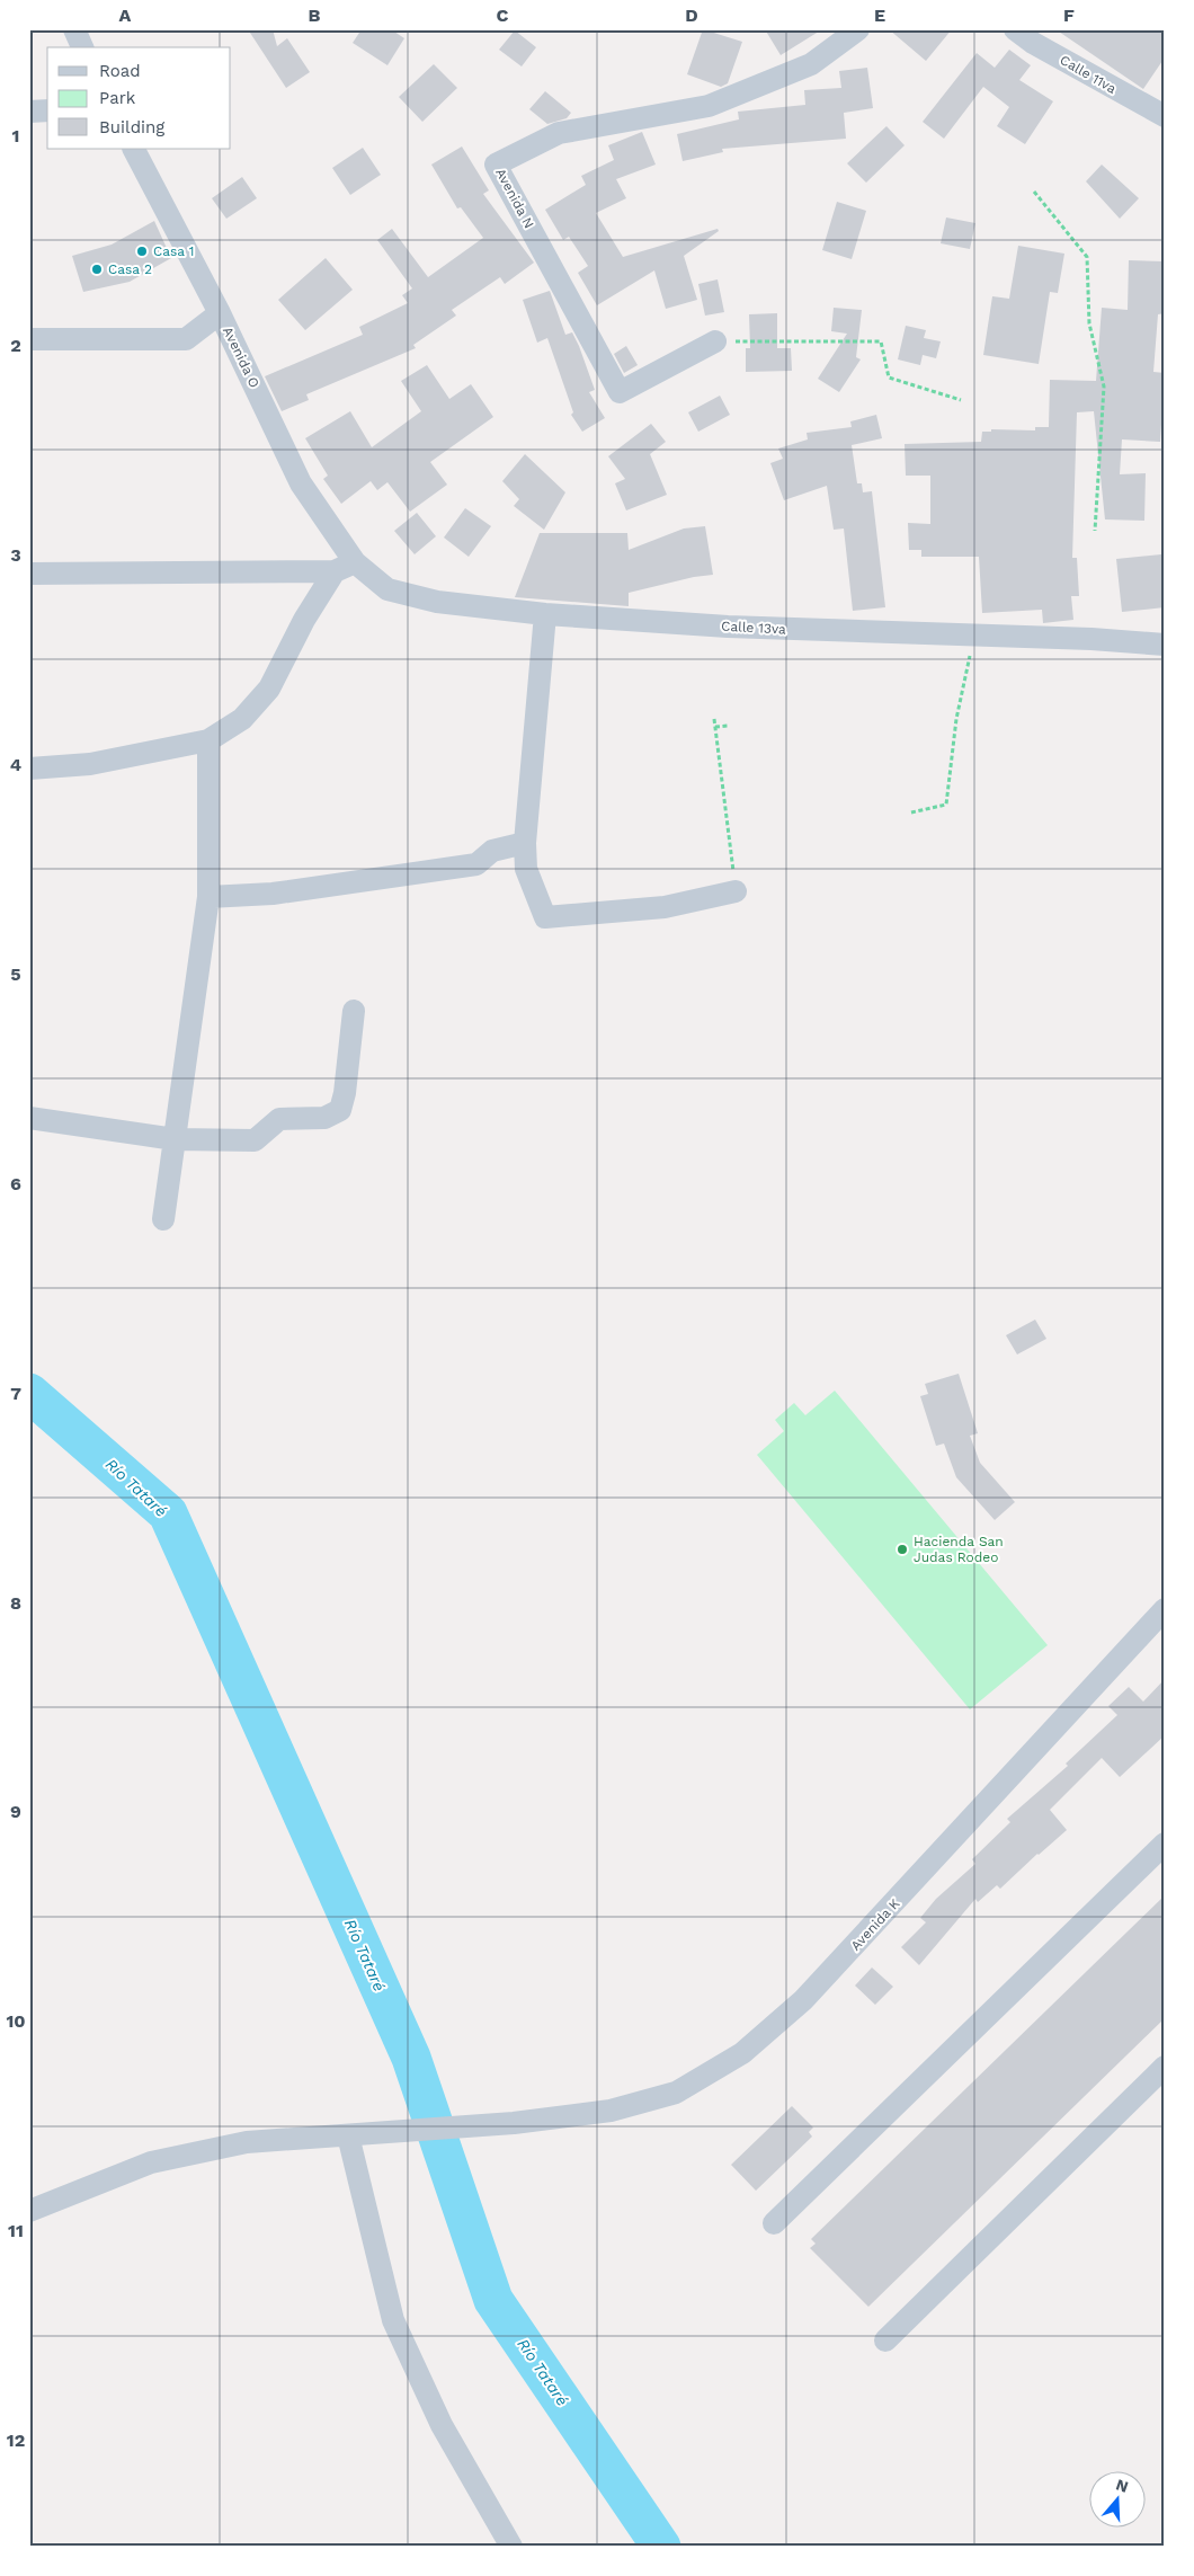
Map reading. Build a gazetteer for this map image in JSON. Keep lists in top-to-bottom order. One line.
{"streets":{"street":["Calle 11va","Avenida N","Avenida O","Calle 13va","Avenida K"]},"crossings":[["Avenida O","Calle 13va"]],"water":["Río Tataré"],"places":["Casa 1","Casa 2","Hacienda San Judas Rodeo"],"legend":["Road","Park","Building"],"north":"top","grid":{"columns":["A","B","C","D","E","F"],"rows":["1","2","3","4","5","6","7","8","9","10","11","12"]}}
